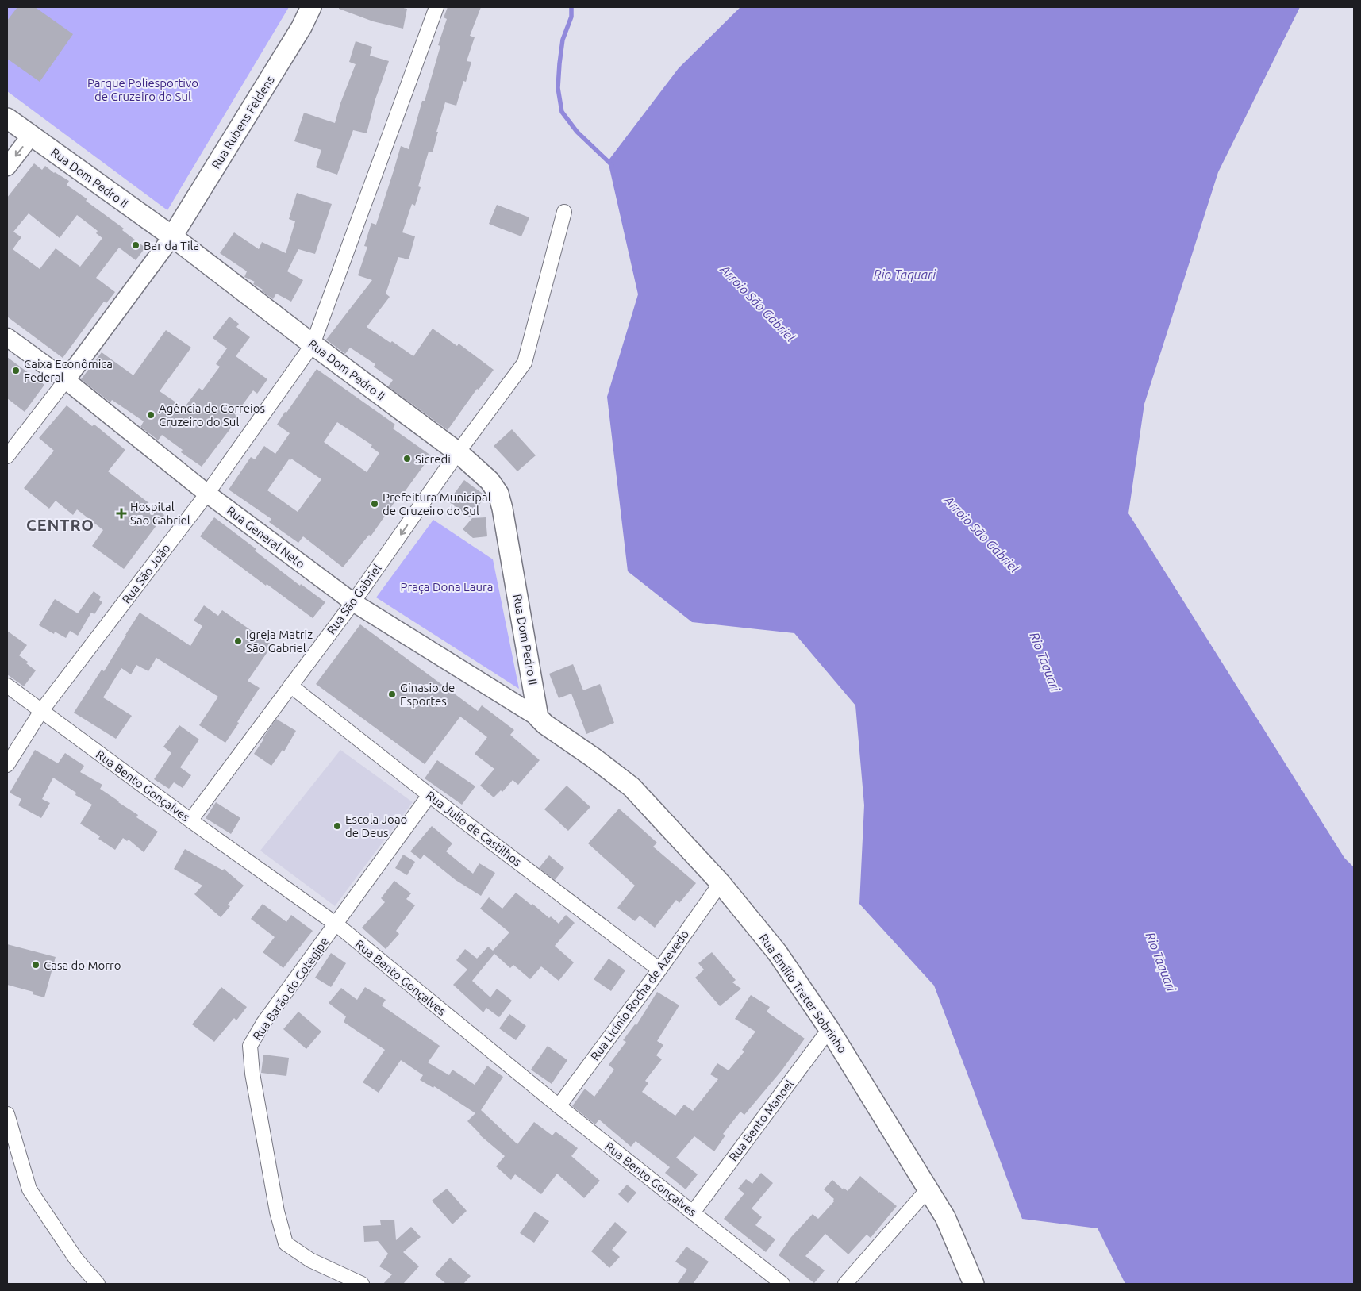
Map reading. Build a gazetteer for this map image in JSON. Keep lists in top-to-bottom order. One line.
{"streets":{"main road":["Rua Rubens Feldens","Rua Dom Pedro II","Rua Emílio Treter Sobrinho"],"street":["Rua General Neto","Rua São João","Rua São Gabriel","Rua Bento Gonçalves","Rua Julio de Castilhos","Rua Barão do Cotegipe","Rua Licínio Rocha de Azevedo","Rua Bento Manoel"]},"crossings":[["Rua Rubens Feldens","Rua Dom Pedro II"],["Rua Dom Pedro II","Rua General Neto"],["Rua Dom Pedro II","Rua São João"],["Rua Dom Pedro II","Rua São Gabriel"],["Rua Dom Pedro II","Rua Emílio Treter Sobrinho"],["Rua General Neto","Rua São João"],["Rua General Neto","Rua São Gabriel"],["Rua General Neto","Rua Emílio Treter Sobrinho"],["Rua São João","Rua Bento Gonçalves"],["Rua São Gabriel","Rua Bento Gonçalves"],["Rua São Gabriel","Rua Julio de Castilhos"],["Rua Bento Gonçalves","Rua Barão do Cotegipe"],["Rua Bento Gonçalves","Rua Licínio Rocha de Azevedo"],["Rua Bento Gonçalves","Rua Bento Manoel"],["Rua Julio de Castilhos","Rua Barão do Cotegipe"],["Rua Julio de Castilhos","Rua Licínio Rocha de Azevedo"],["Rua Emílio Treter Sobrinho","Rua Licínio Rocha de Azevedo"],["Rua Emílio Treter Sobrinho","Rua Bento Manoel"]],"districts":["CENTRO"],"water":["Rio Taquari","Arroio São Gabriel"],"parks":["Parque Poliesportivo de Cruzeiro do Sul","Praça Dona Laura"],"places":{"other":["Bar da Tila","Caixa Econômica Federal","Agência de Correios Cruzeiro do Sul","Sicredi","Prefeitura Municipal de Cruzeiro do Sul","Igreja Matriz São Gabriel","Ginasio de Esportes","Escola João de Deus","Casa do Morro"],"health":["Hospital São Gabriel"]}}
